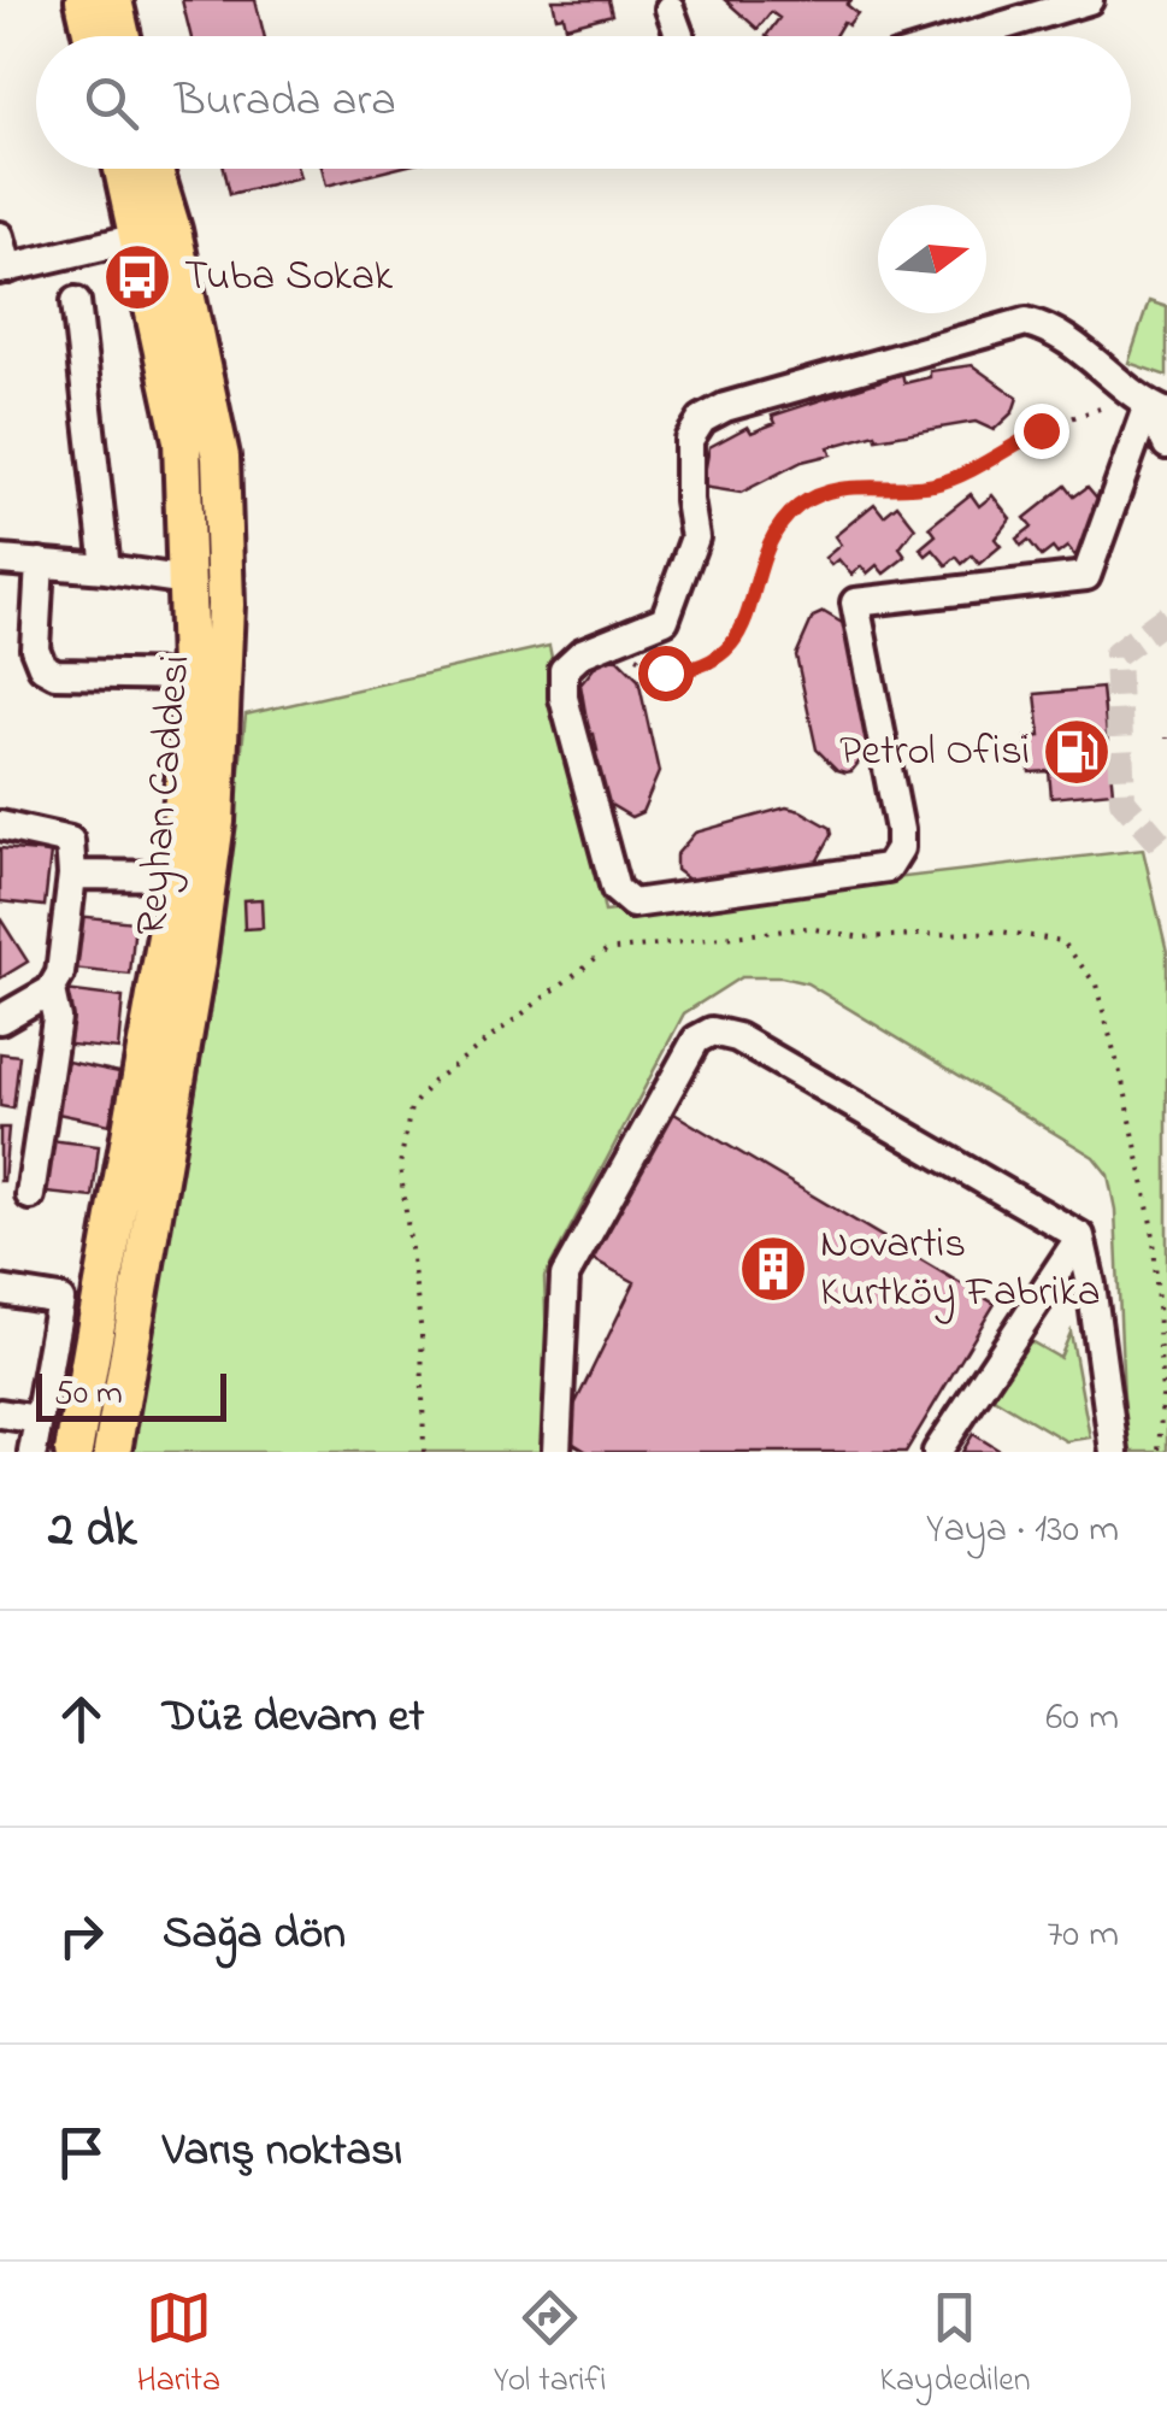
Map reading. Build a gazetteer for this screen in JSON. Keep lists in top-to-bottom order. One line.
{"streets":{"main road":["Reyhan Caddesi"]},"places":{"bus stop":["Tuba Sokak"],"fuel station":["Petrol Ofisi"],"building":["Novartis Kurtköy Fabrika"]},"scale_bar":"50 m","north":"right","page":{"search":"Burada ara","scale":"50 m","heading":["2 dk","Yaya · 130 m"],"list":[["Düz devam et","60 m"],["Sağa dön","70 m"],"Varış noktası"],"nav":["Harita","Yol tarifi","Kaydedilen"]}}
